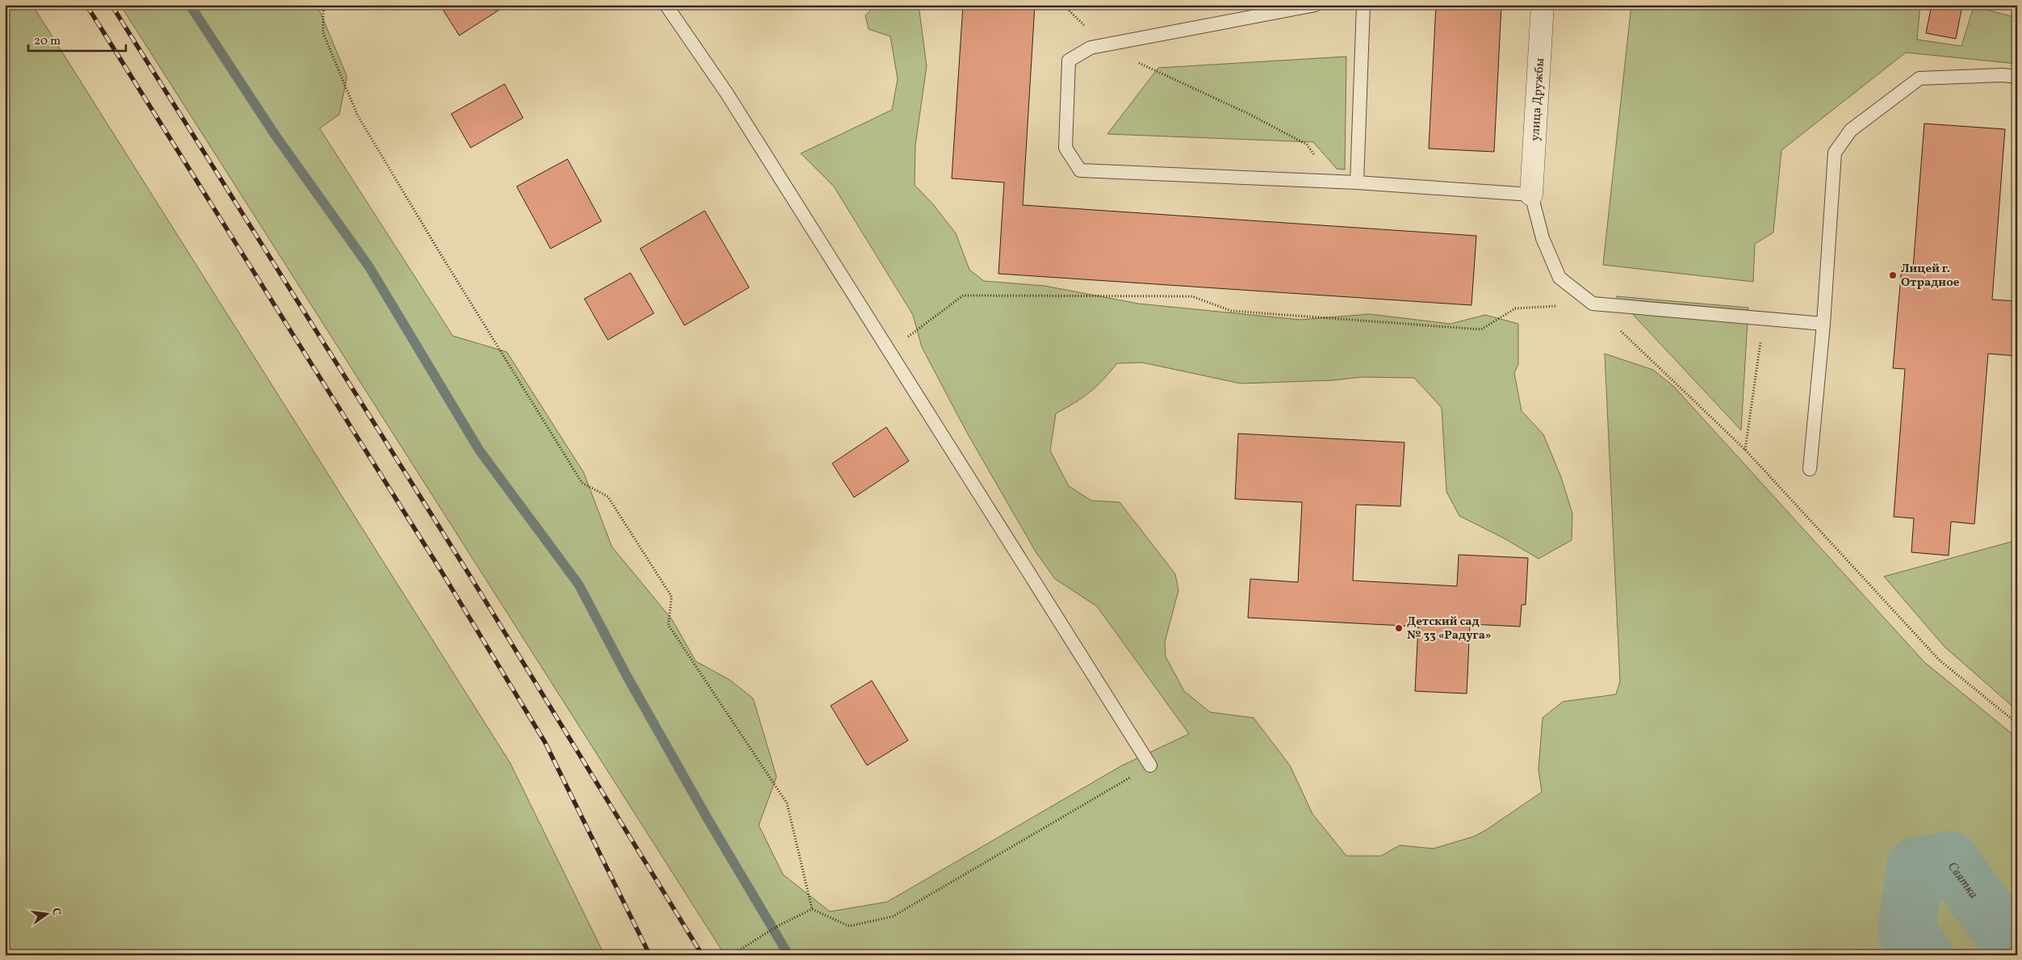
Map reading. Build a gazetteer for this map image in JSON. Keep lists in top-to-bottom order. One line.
{"streets":{"street":["улица Дружбы"]},"water":["Святка"],"places":["Лицей г. Отрадное","Детский сад № 33 «Радуга»"],"scale_bar":"20 m","north":"right"}
